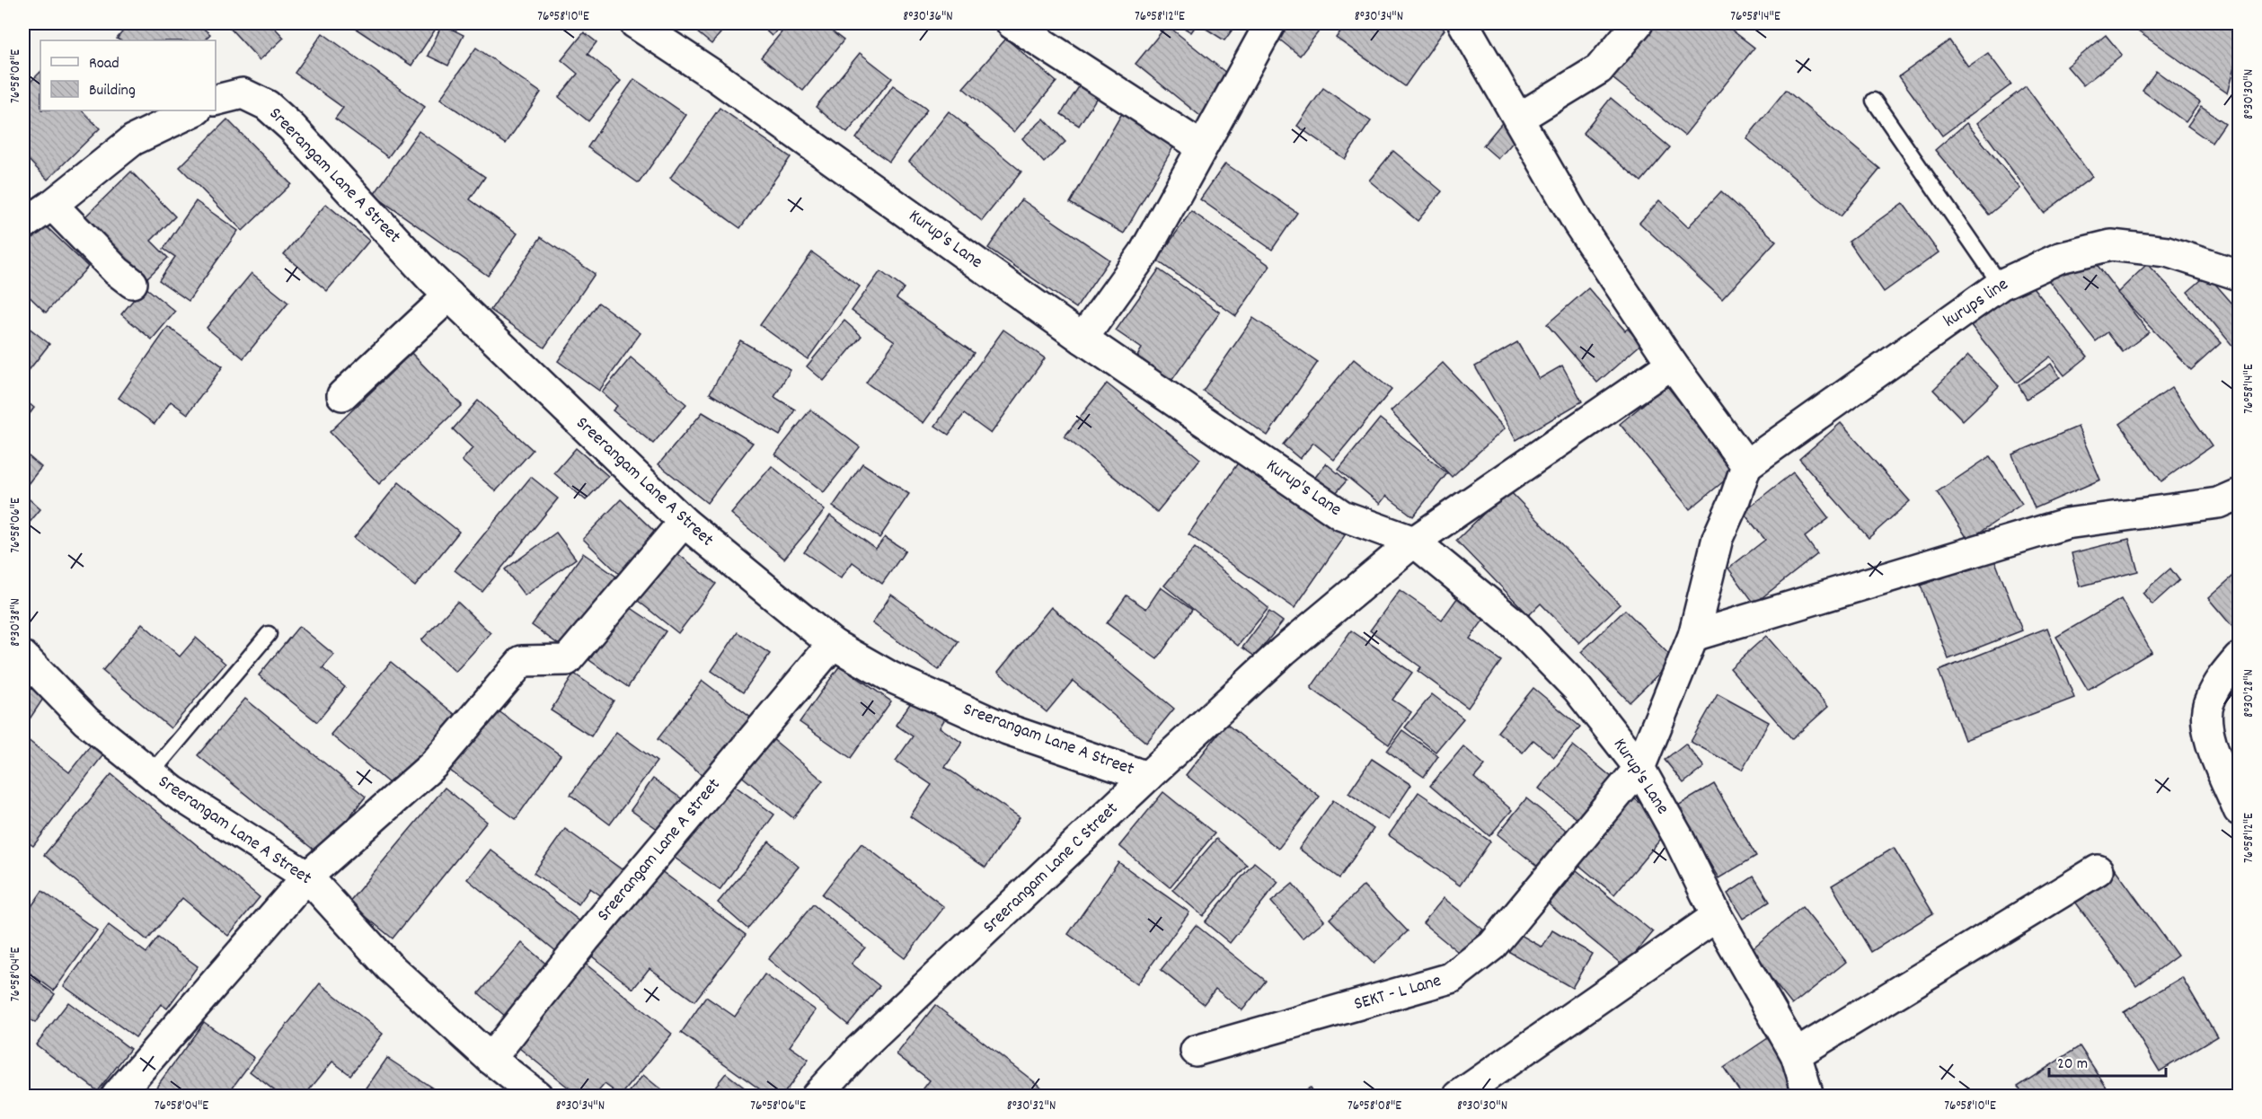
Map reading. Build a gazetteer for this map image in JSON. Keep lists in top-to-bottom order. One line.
{"streets":{"street":["Sreerangam Lane A Street","Kurup's Lane","kurups line","Sreerangam Lane A street","Sreerangam Lane C Street","SEKT - L Lane"]},"crossings":[["Sreerangam Lane A Street","Sreerangam Lane A street"],["Sreerangam Lane A Street","Sreerangam Lane C Street"],["Kurup's Lane","Sreerangam Lane C Street"],["Kurup's Lane","SEKT - L Lane"],["kurups line","SEKT - L Lane"]],"legend":["Road","Building"],"scale_bar":"20 m","coordinates":["76°58'10\"E","8°30'36\"N","76°58'12\"E","8°30'34\"N","76°58'14\"E","76°58'08\"E","8°30'30\"N","76°58'06\"E","8°30'38\"N","8°30'28\"N","76°58'04\"E","8°30'32\"N"]}
